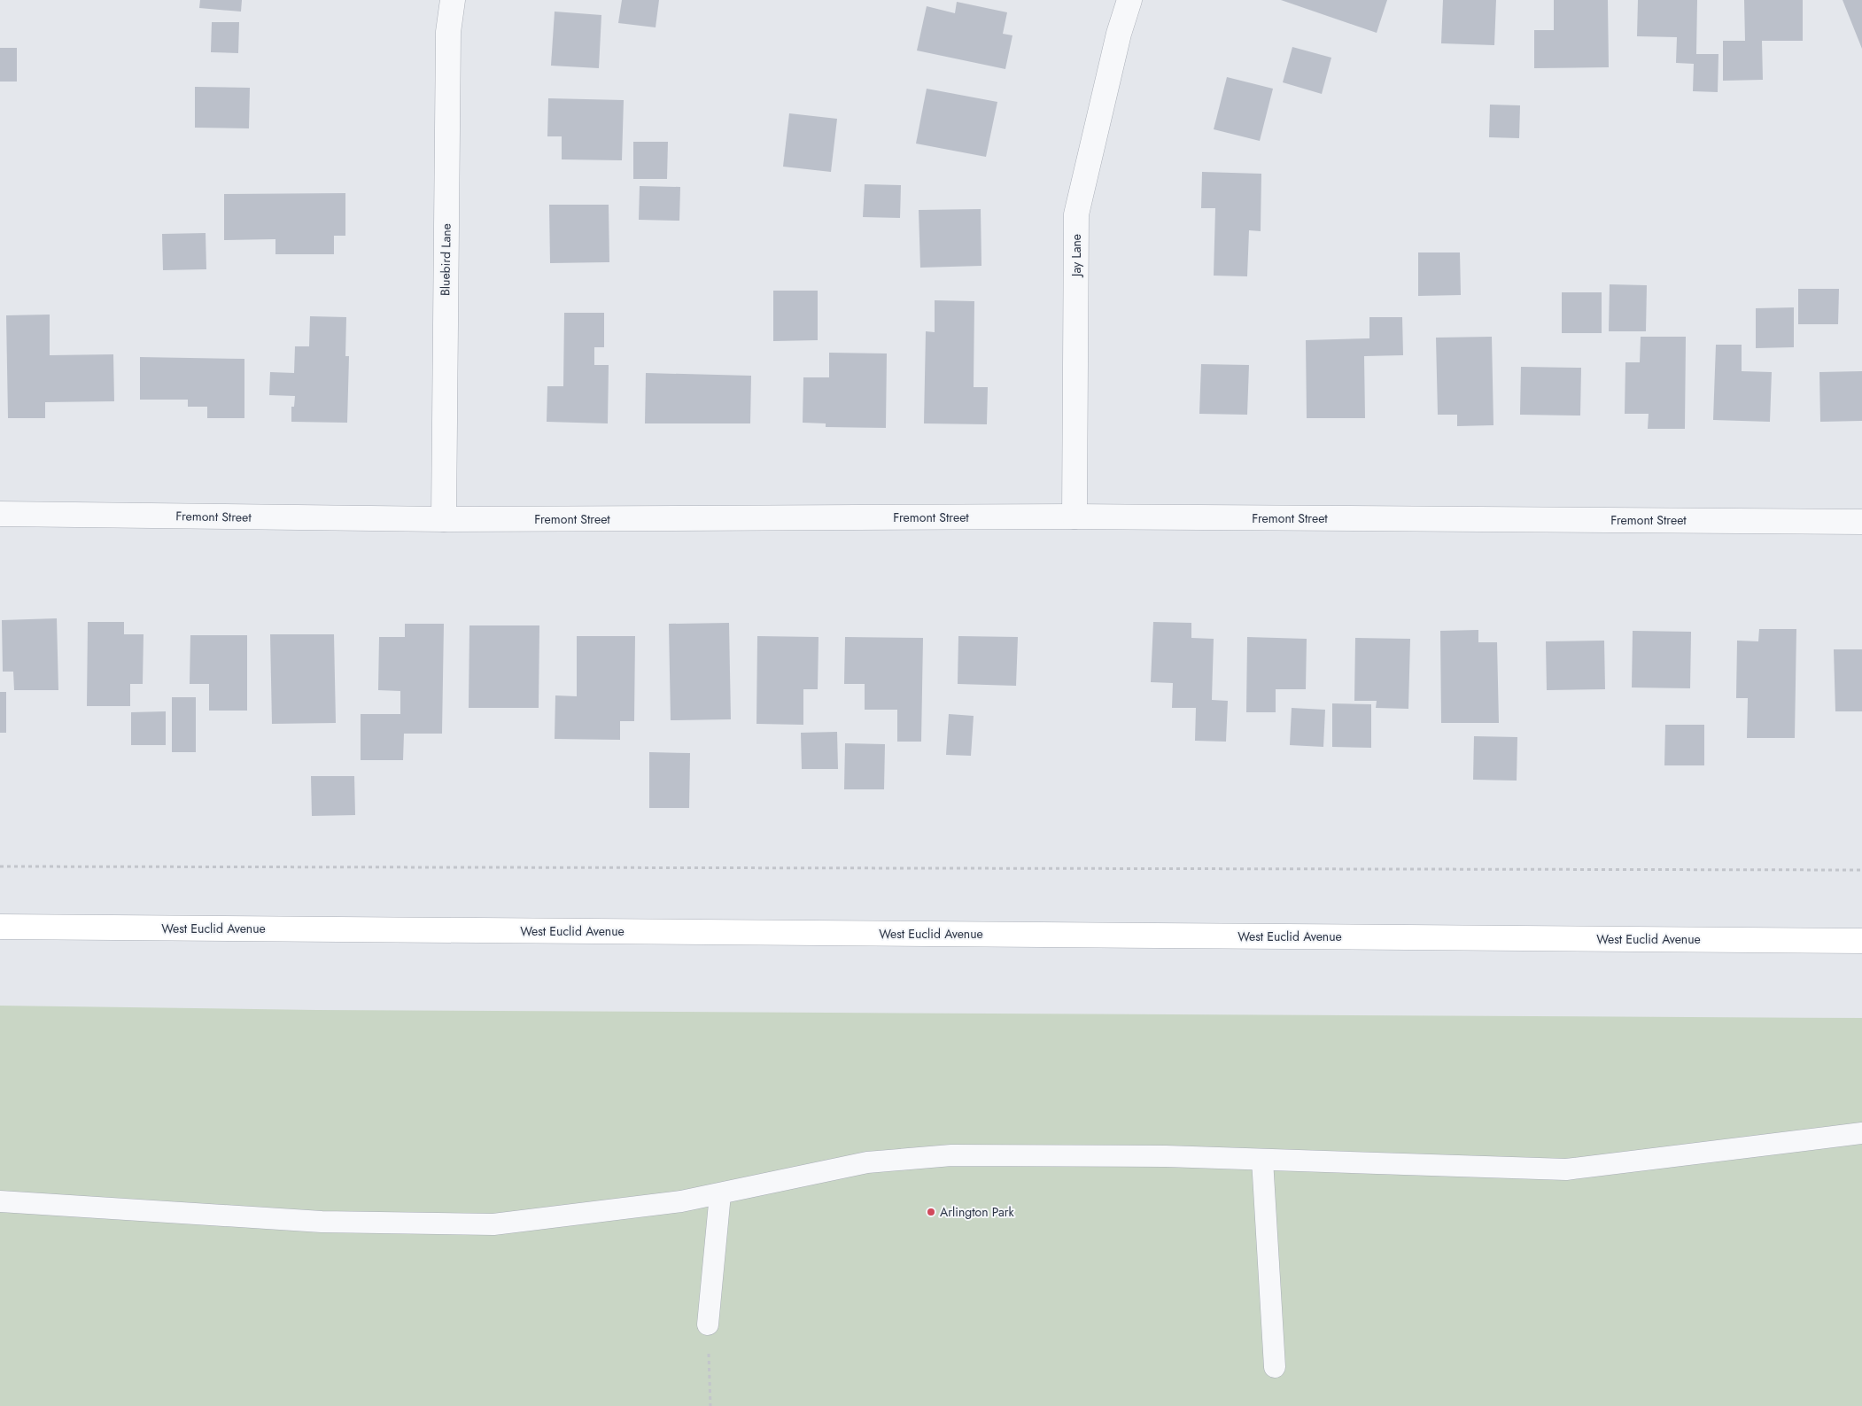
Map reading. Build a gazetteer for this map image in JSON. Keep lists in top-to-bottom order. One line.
{"streets":{"main road":["West Euclid Avenue"],"street":["Jay Lane","Bluebird Lane","Fremont Street"]},"crossings":[["Jay Lane","Fremont Street"],["Bluebird Lane","Fremont Street"]],"places":["Arlington Park"]}
